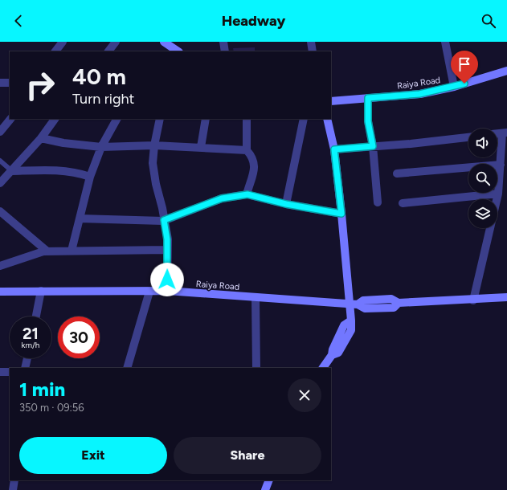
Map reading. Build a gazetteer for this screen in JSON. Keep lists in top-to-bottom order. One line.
{"streets":{"street":["Raiya Road"]},"page":{"header":"Headway","turn":["40 m","Turn right"],"speed":"21 km/h","limit":"30","heading":["1 min","350 m · 09:56"],"buttons":["Exit","Share"]}}
